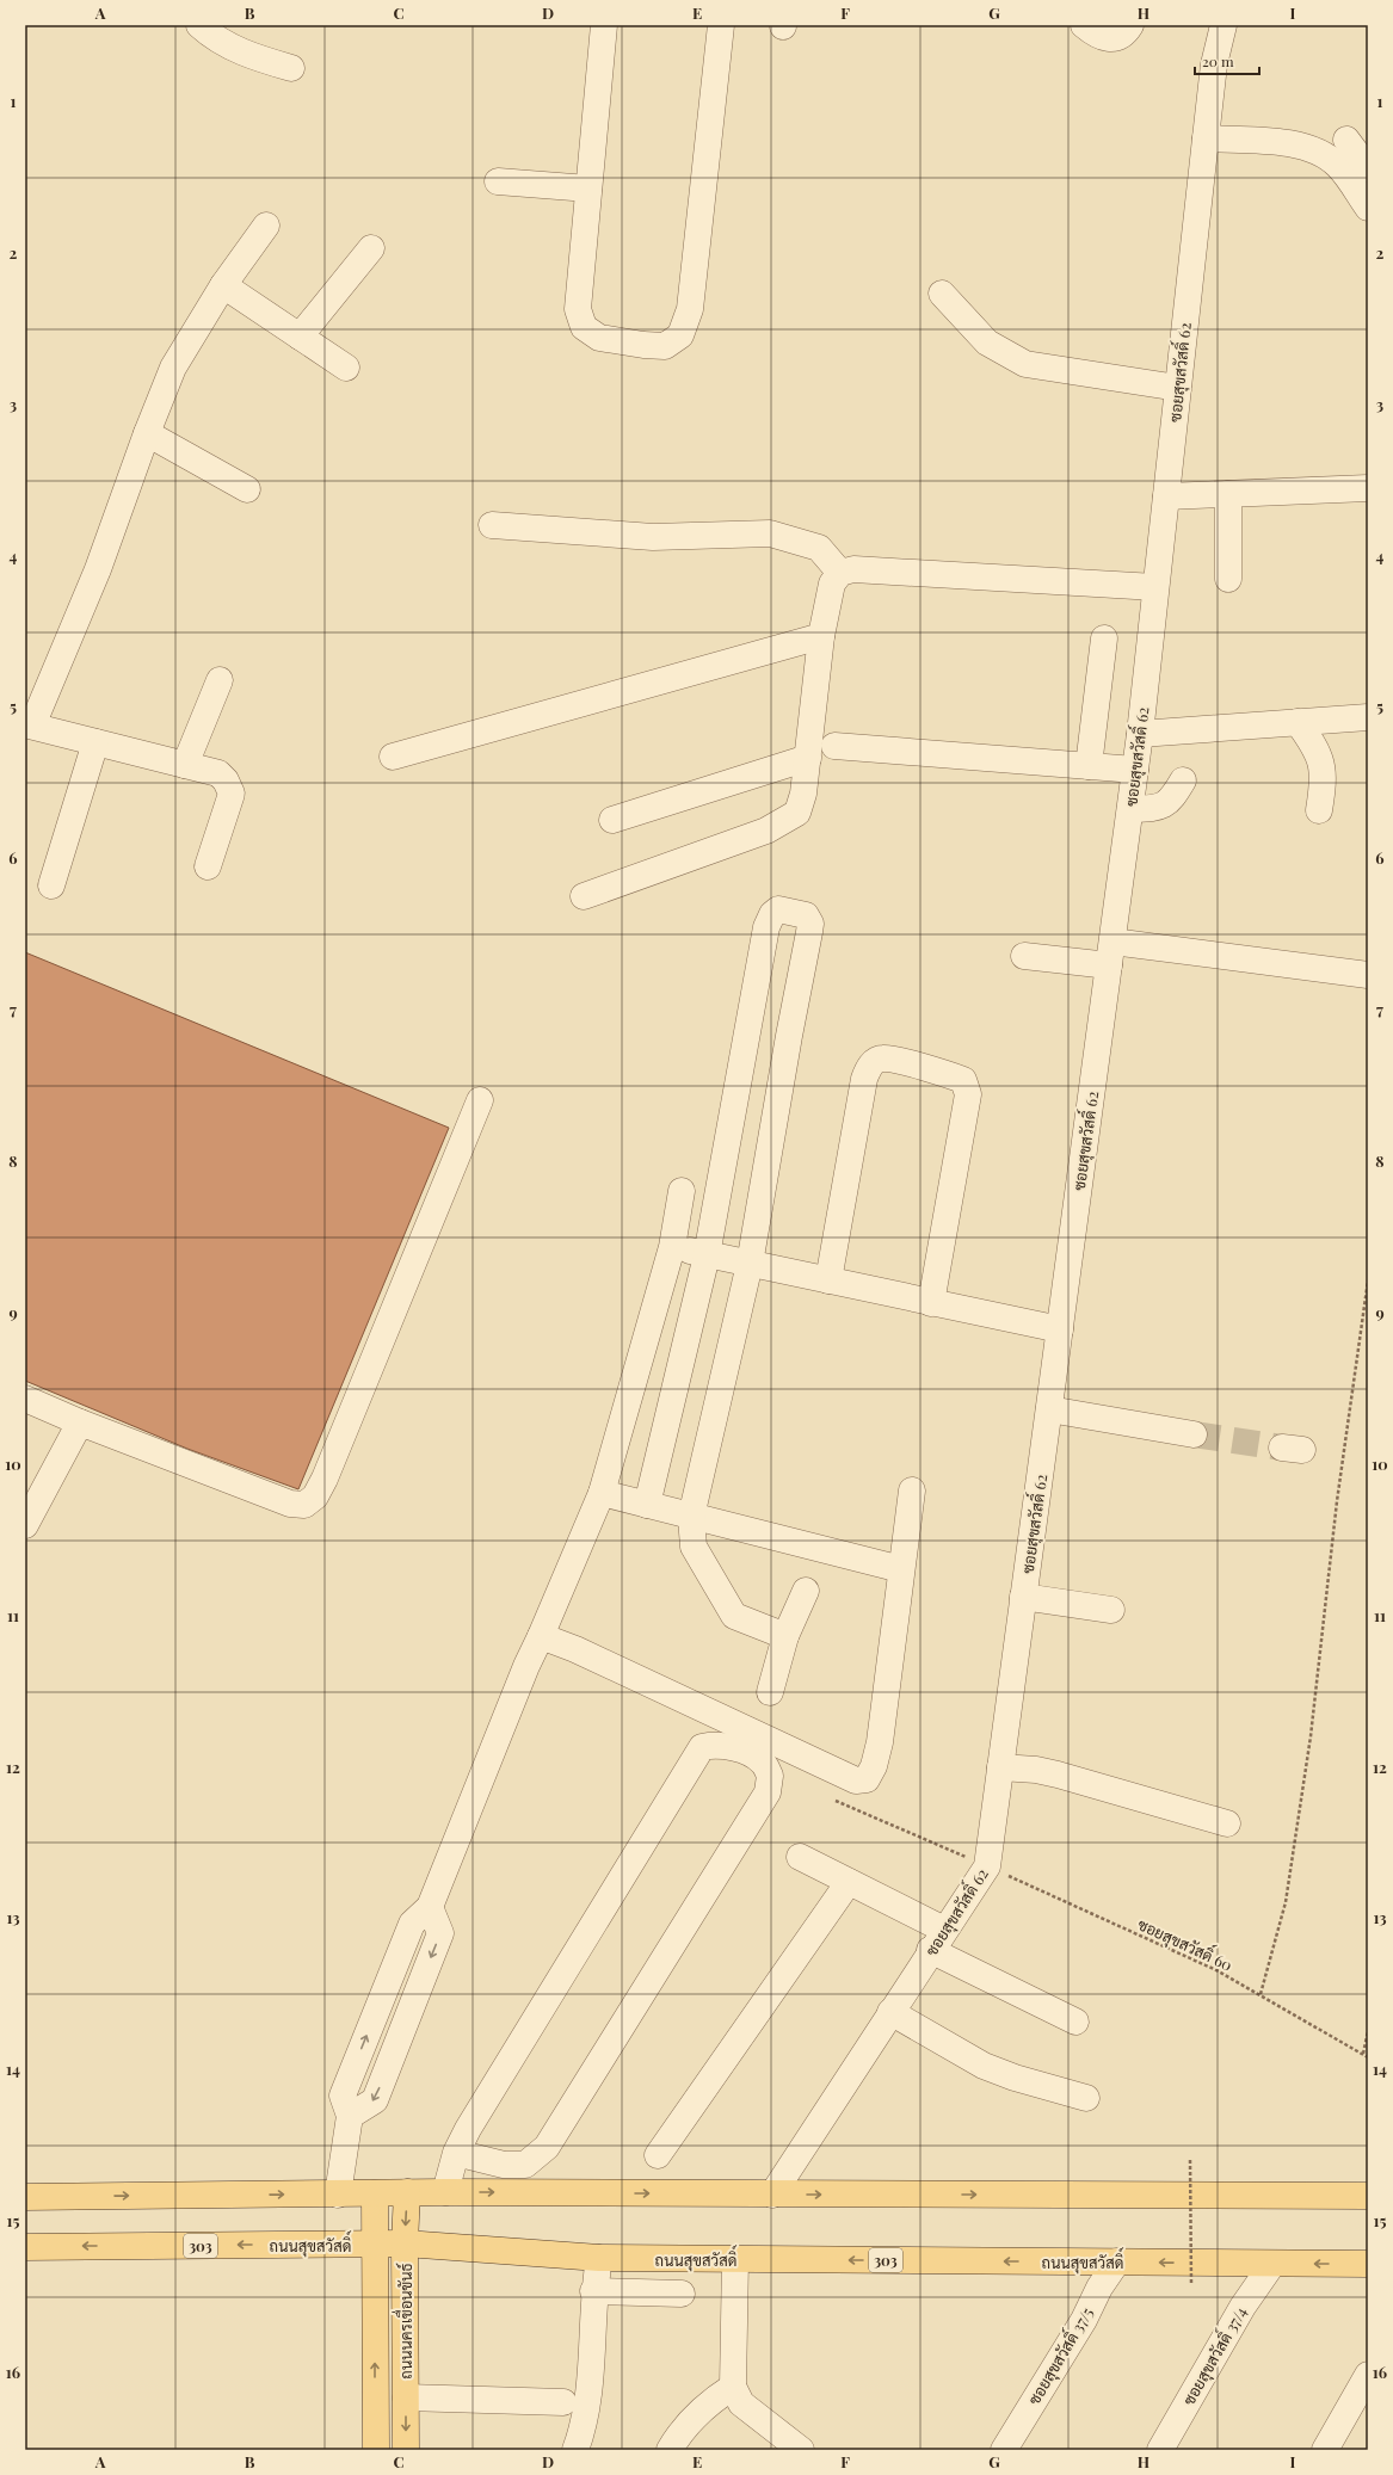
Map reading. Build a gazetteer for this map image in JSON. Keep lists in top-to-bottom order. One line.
{"streets":{"main road":["ถนนสุขสวัสดิ์","303","ถนนนครเขื่อนขันธ์"],"street":["ซอยสุขสวัสดิ์ 62","ซอยสุขสวัสดิ์ 37/5","ซอยสุขสวัสดิ์ 37/4"],"path":["ซอยสุขสวัสดิ์ 60"]},"crossings":[["ซอยสุขสวัสดิ์ 62","ซอยสุขสวัสดิ์ 60"],["ถนนสุขสวัสดิ์","ถนนนครเขื่อนขันธ์"],["ถนนสุขสวัสดิ์","ซอยสุขสวัสดิ์ 37/5"],["ถนนสุขสวัสดิ์","ซอยสุขสวัสดิ์ 37/4"]],"scale_bar":"20 m","grid":{"columns":["A","B","C","D","E","F","G","H","I"],"rows":["1","2","3","4","5","6","7","8","9","10","11","12","13","14","15","16"]}}
